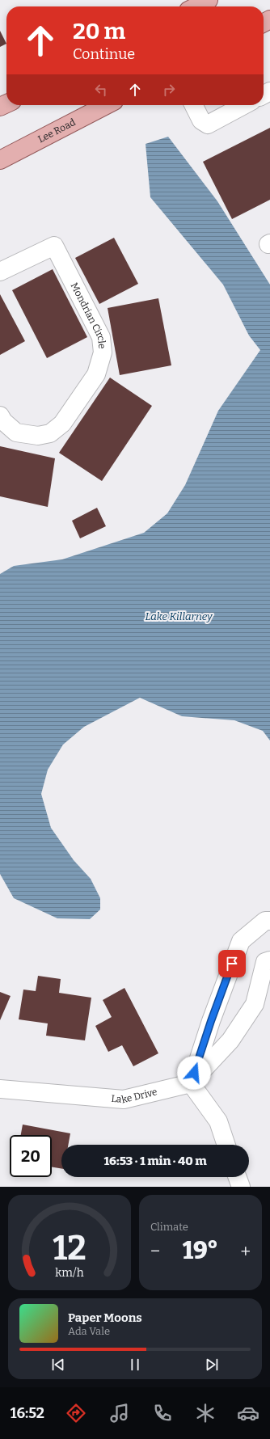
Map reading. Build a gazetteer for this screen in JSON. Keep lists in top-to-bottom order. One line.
{"streets":{"main road":["Lee Road"],"street":["Mondrian Circle","Lake Drive"]},"water":["Lake Killarney"],"page":{"turn":["20 m","Continue"],"limit":"20","trip":"16:53 · 1 min · 40 m","tile":"Climate","heat":["−","19°","+"],"song":["Paper Moons","Ada Vale"],"tabs":"16:52","gauge":["12","km/h"]}}
